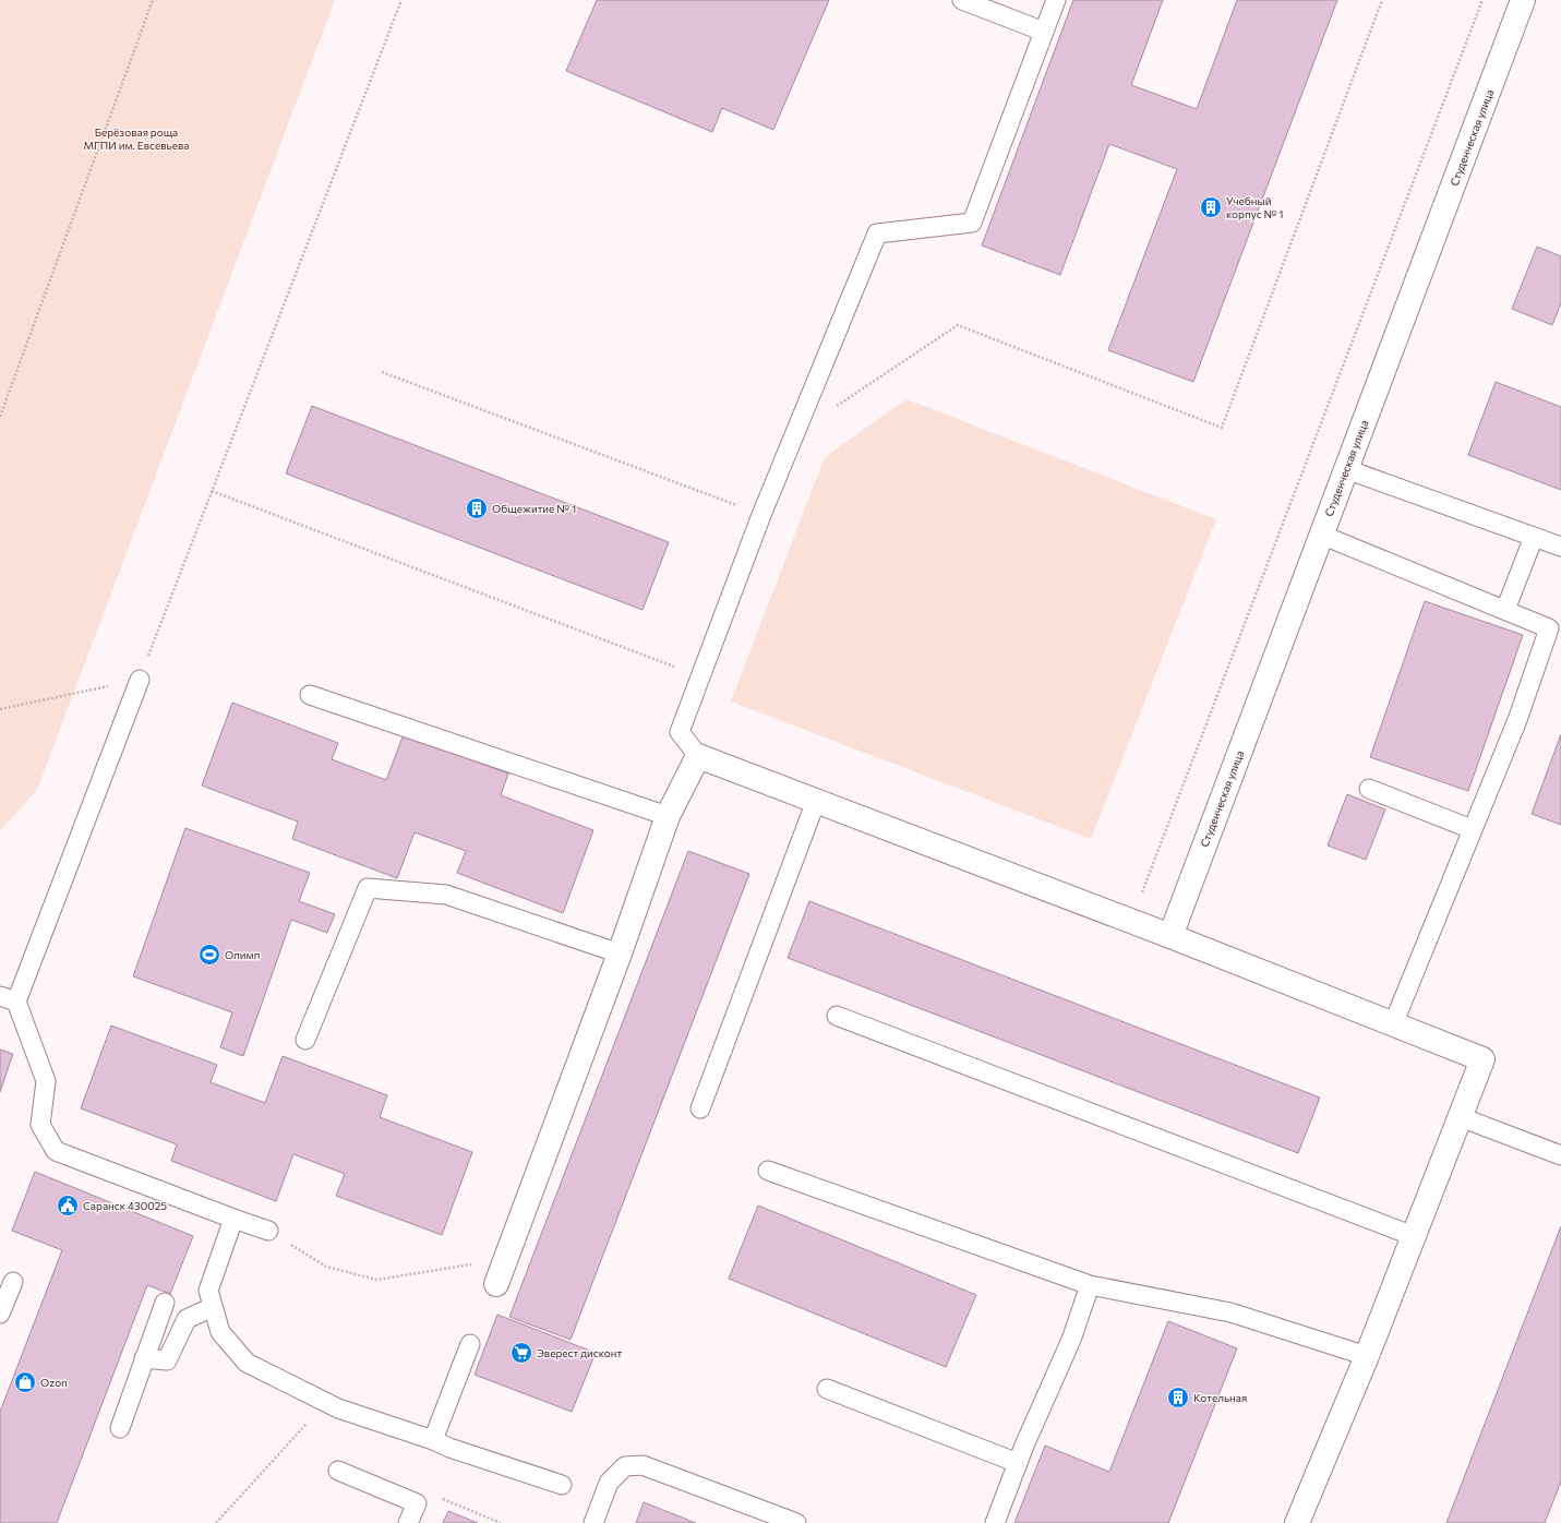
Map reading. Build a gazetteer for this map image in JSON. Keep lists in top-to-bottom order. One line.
{"streets":{"street":["Студенческая улица"]},"parks":["Берёзовая роща МГПИ им. Евсевьева"],"places":{"building":["Учебный корпус № 1","Общежитие № 1","Котельная"],"sports":["Олимп"],"public building":["Саранск 430025"],"supermarket":["Эверест дисконт"],"shop":["Ozon"]}}
